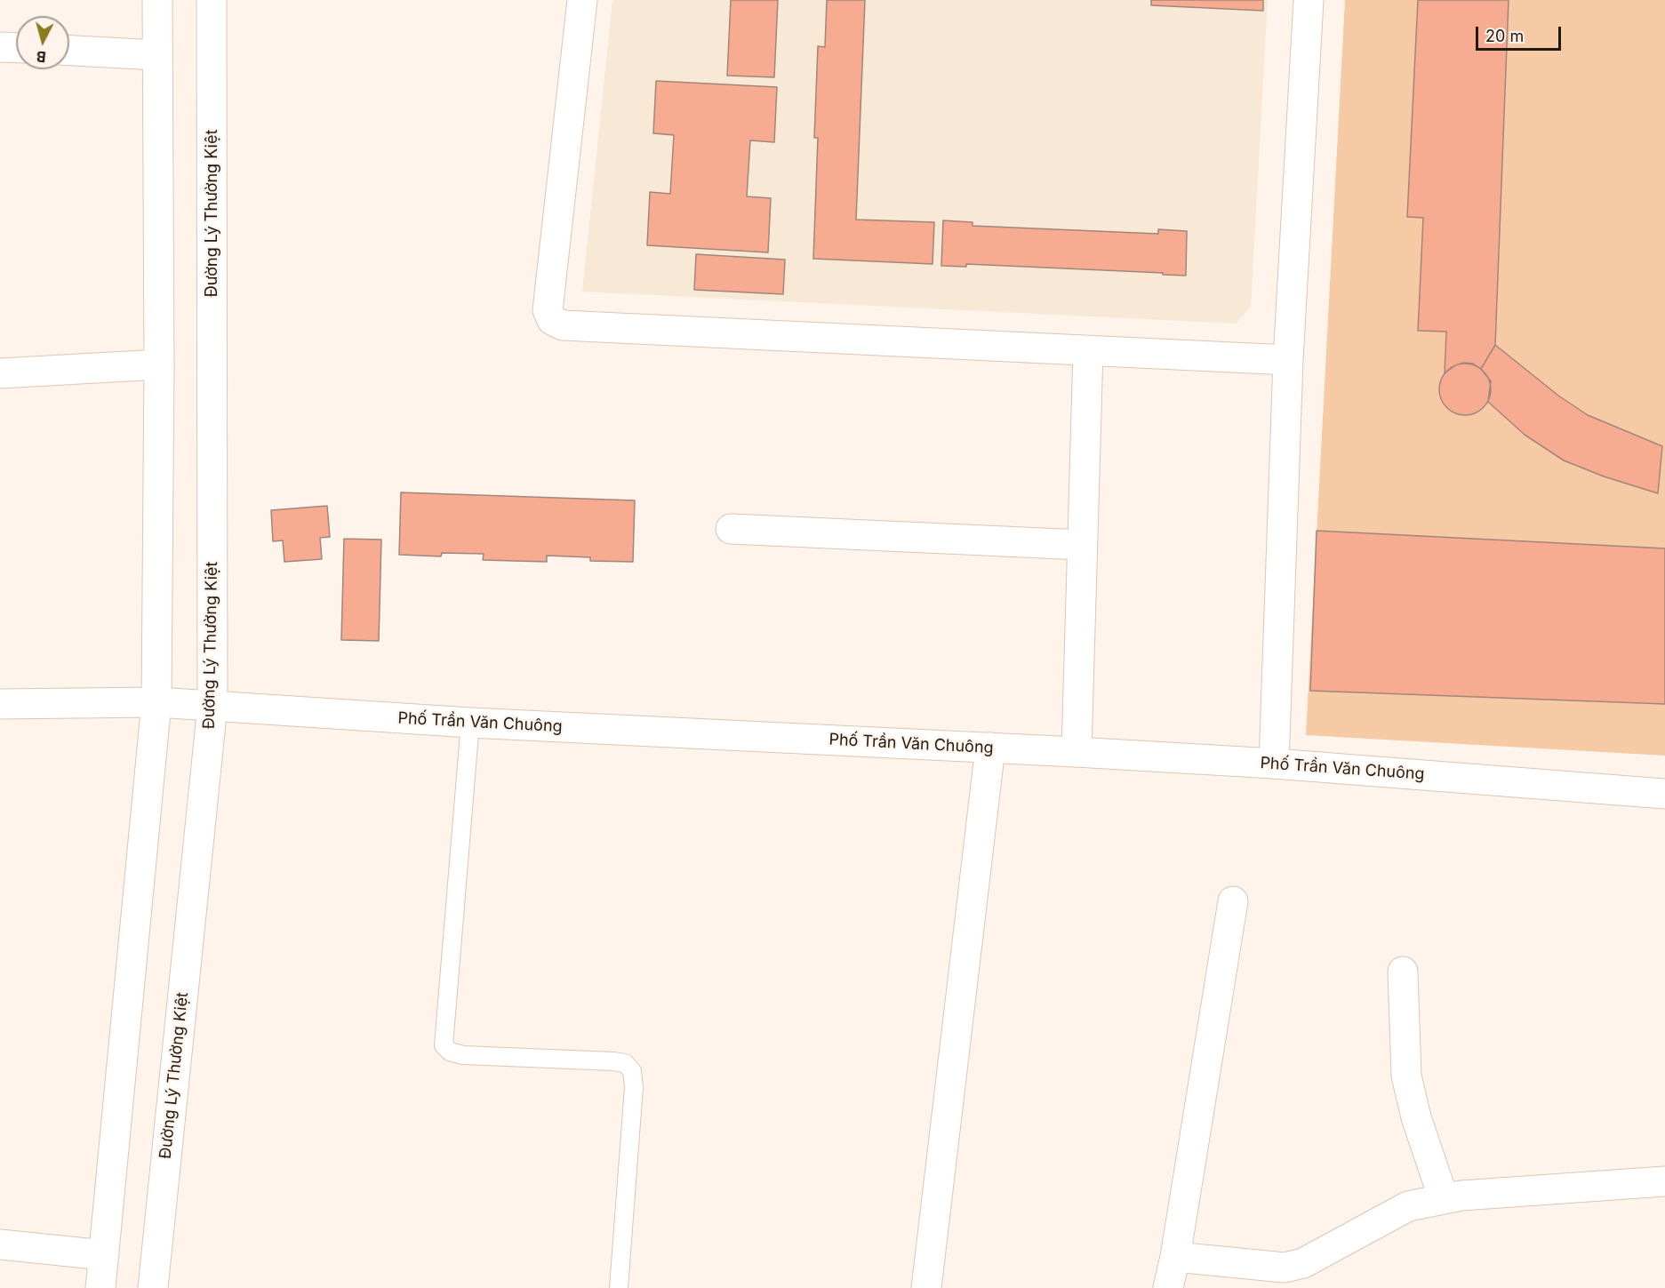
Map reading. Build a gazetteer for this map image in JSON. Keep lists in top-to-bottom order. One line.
{"streets":{"street":["Đường Lý Thường Kiệt","Phố Trần Văn Chuông"]},"crossings":[["Đường Lý Thường Kiệt","Phố Trần Văn Chuông"]],"scale_bar":"20 m","north":"bottom"}
